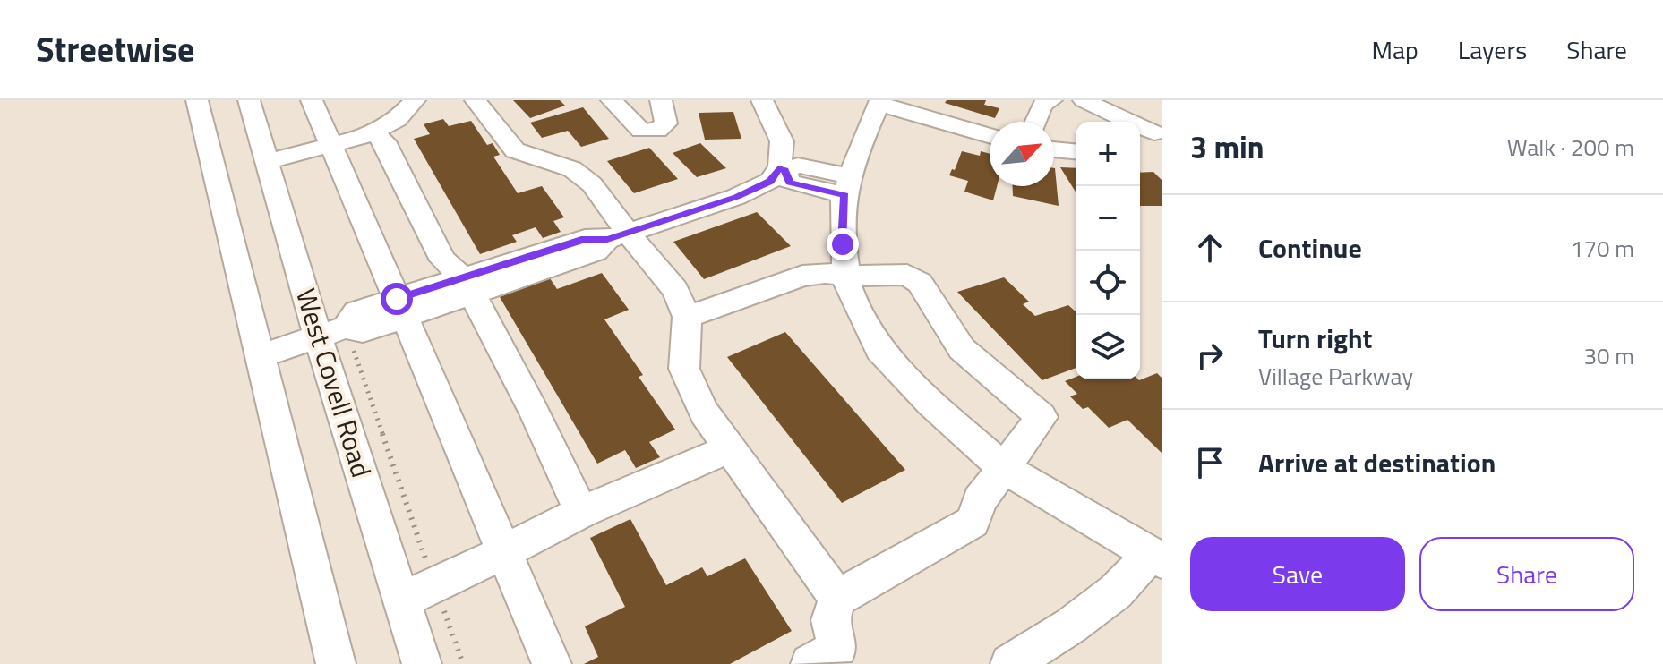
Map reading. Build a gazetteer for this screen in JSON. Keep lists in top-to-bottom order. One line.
{"streets":{"street":["West Covell Road"]},"north":"top right","page":{"header":"Streetwise","nav":["Map","Layers","Share"],"heading":["3 min","Walk · 200 m"],"map_buttons":["+","−"],"list":[["Continue","170 m"],["Turn right","Village Parkway","30 m"],"Arrive at destination"],"buttons":["Save","Share"]}}
